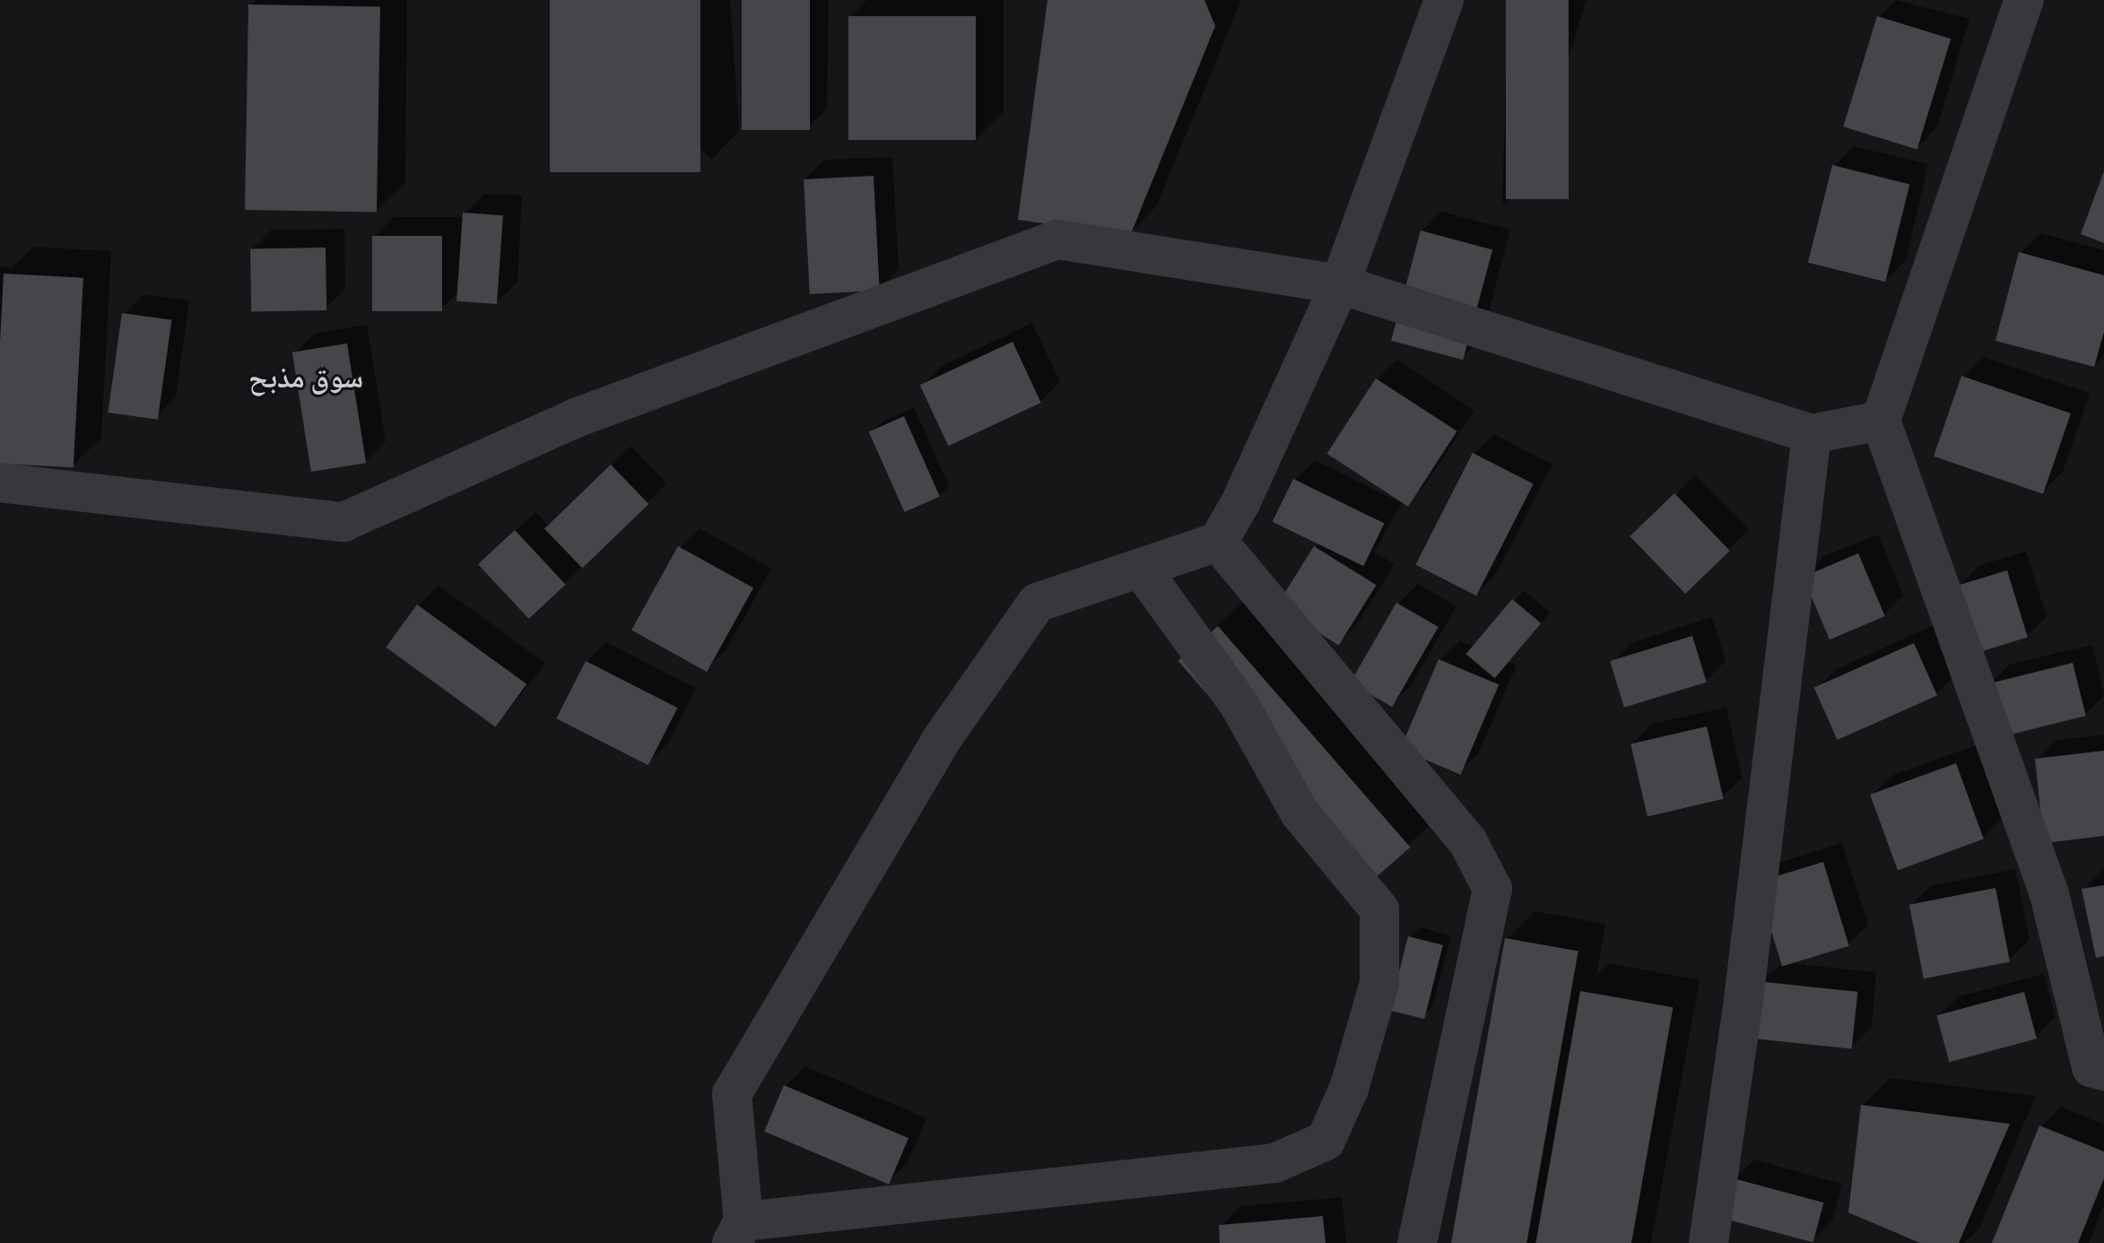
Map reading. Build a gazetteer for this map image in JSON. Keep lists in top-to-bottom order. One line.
{"districts":["سوق مذبح"]}
